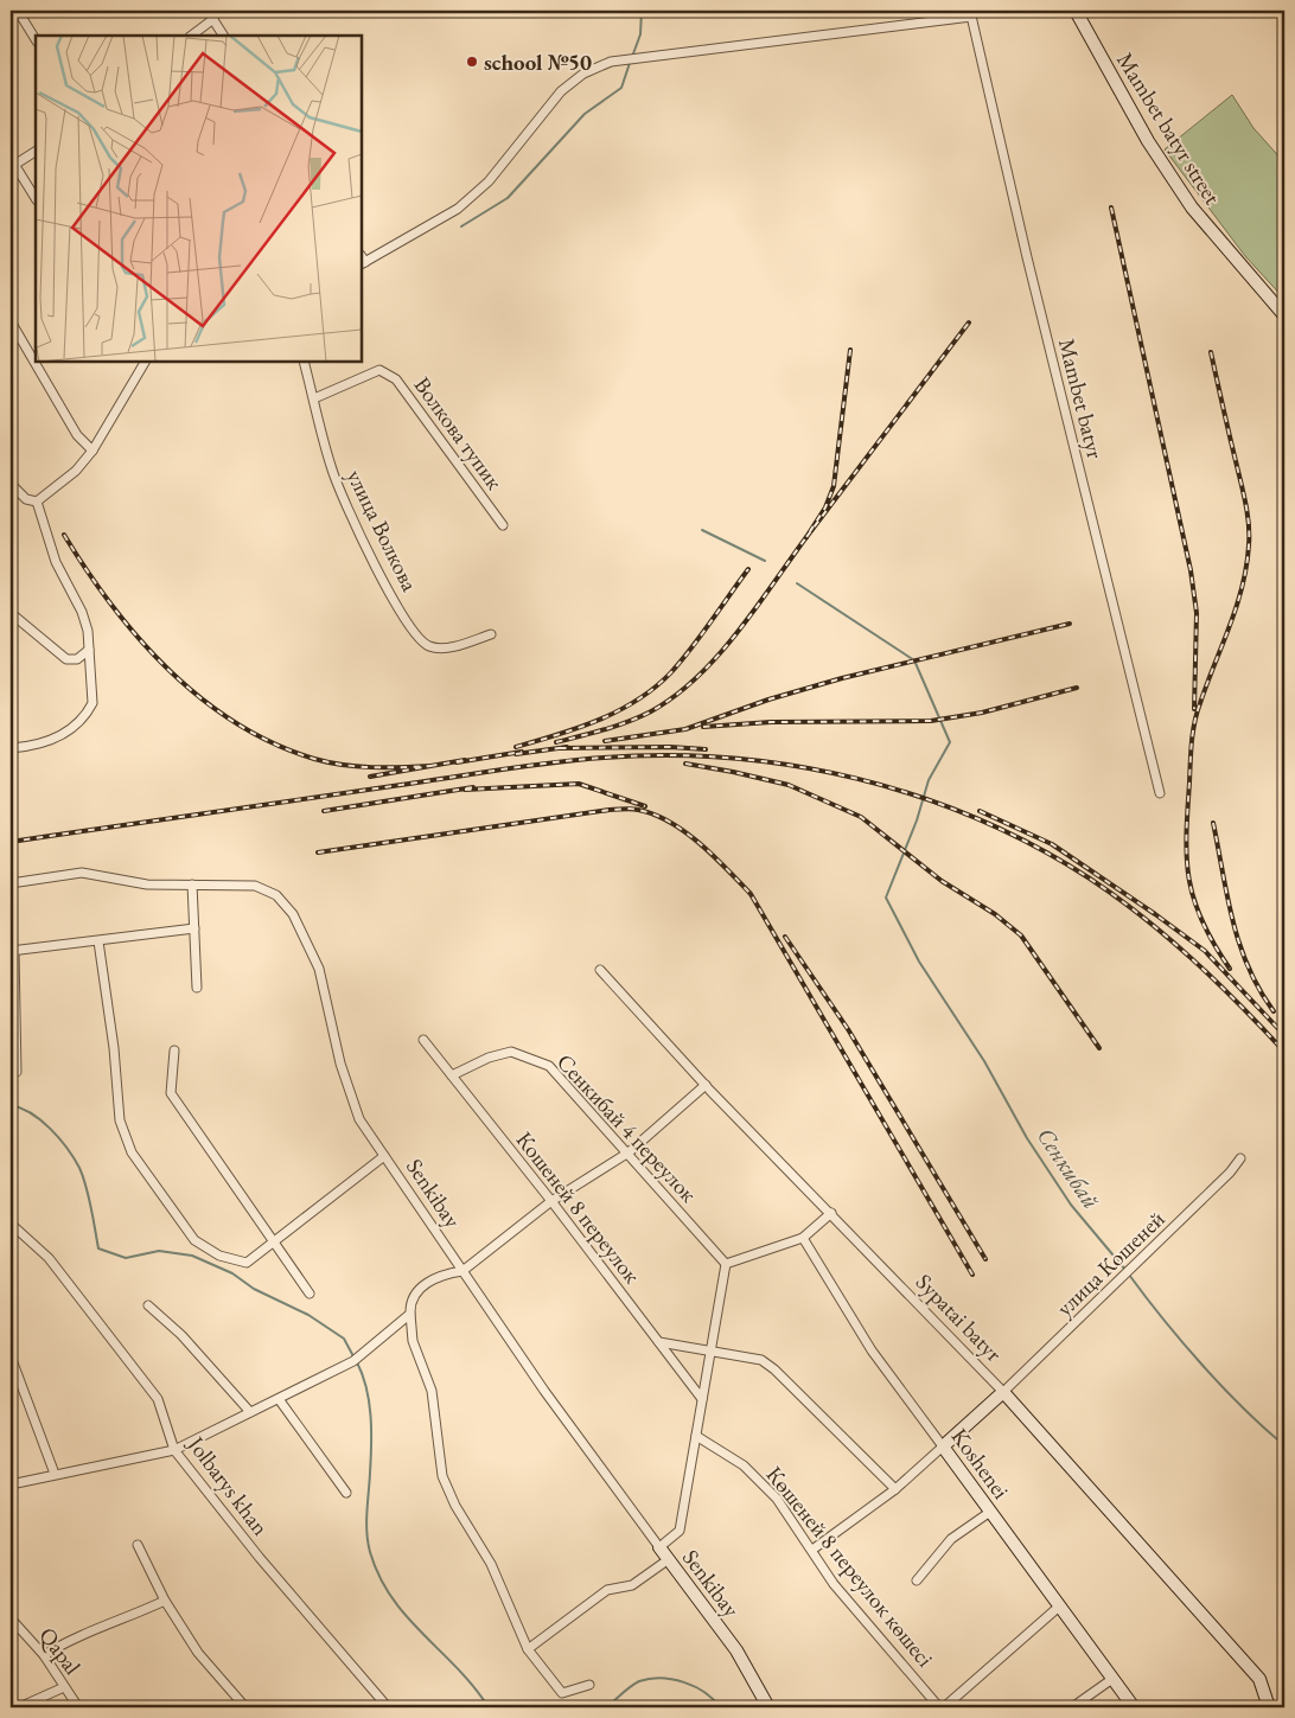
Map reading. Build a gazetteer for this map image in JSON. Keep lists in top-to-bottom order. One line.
{"streets":{"street":["Mambet batyr street","Mambet batyr","Волкова тупик","улица Волкова","Сенкибай 4 переулок","Senkibay","Кошеней 8 переулок","улица Кошеней","Sypatai batyr","Koshenei","Jolbarys khan","Көшеней 8 переулок көшесі","Qapal"]},"crossings":[["Волкова тупик","улица Волкова"],["Сенкибай 4 переулок","Кошеней 8 переулок"],["улица Кошеней","Sypatai batyr"]],"water":["Сенкибай"],"places":["school №50"]}
